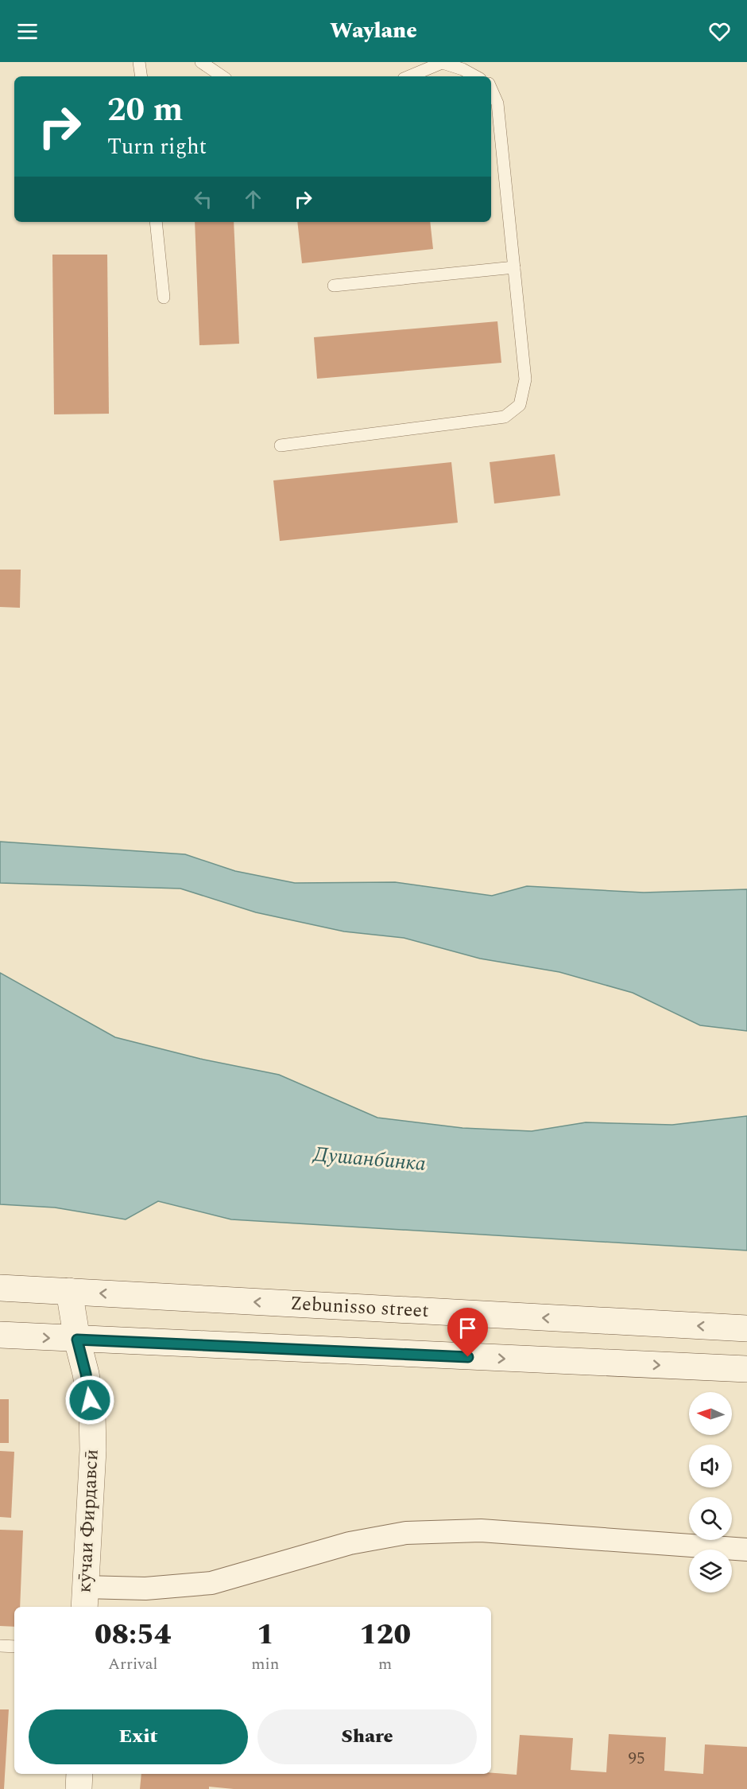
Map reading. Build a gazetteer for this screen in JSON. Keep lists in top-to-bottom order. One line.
{"streets":{"main road":["Zebunisso street","кӯчаи Фирдавсӣ"]},"crossings":[["Zebunisso street","кӯчаи Фирдавсӣ"]],"water":["Душанбинка"],"house_numbers":["95"],"north":"left","page":{"header":"Waylane","turn":["20 m","Turn right"],"eta":["08:54","Arrival","1","min","120","m"],"buttons":["Exit","Share"]}}
